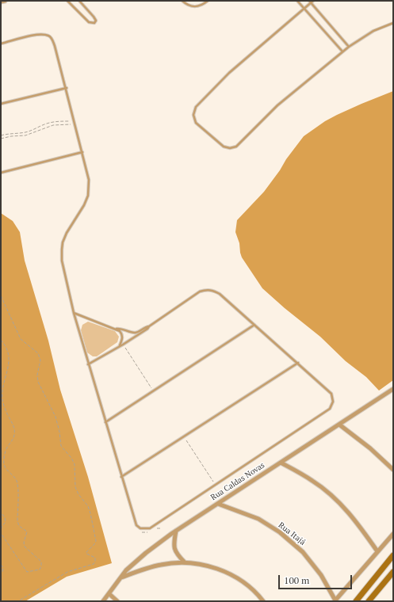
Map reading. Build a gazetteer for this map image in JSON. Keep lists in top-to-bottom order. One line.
{"streets":{"street":["Rua Caldas Novas","Rua Itajá"]},"crossings":[["Rua Caldas Novas","Rua Itajá"]],"scale_bar":"100 m"}
